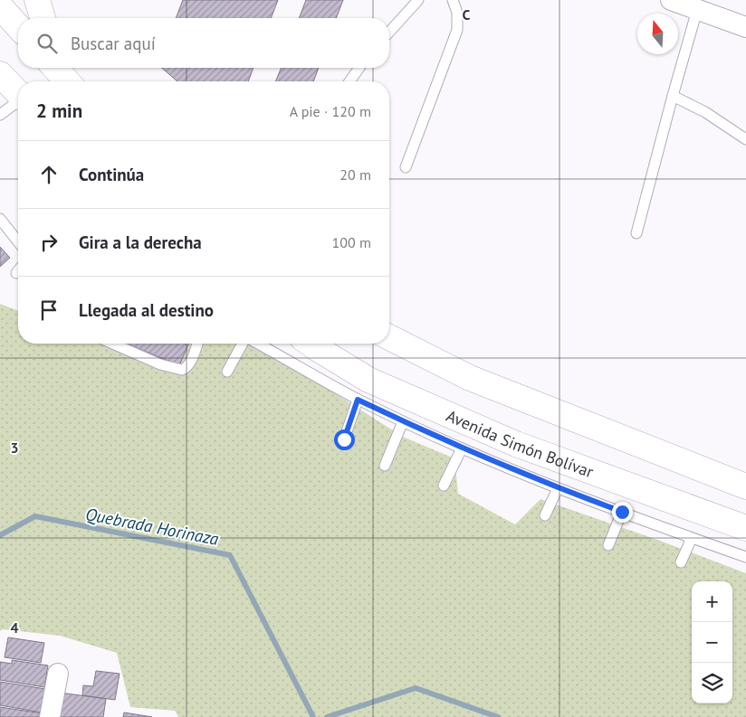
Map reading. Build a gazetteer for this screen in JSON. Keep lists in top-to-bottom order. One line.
{"streets":{"highway":["Avenida Simón Bolívar"]},"water":["Quebrada Horinaza"],"north":"top","page":{"search":"Buscar aquí","heading":["2 min","A pie · 120 m"],"list":[["Continúa","20 m"],["Gira a la derecha","100 m"],"Llegada al destino"],"map_buttons":["+","−"]},"grid":{"columns":["C"],"rows":["3","4"]}}
